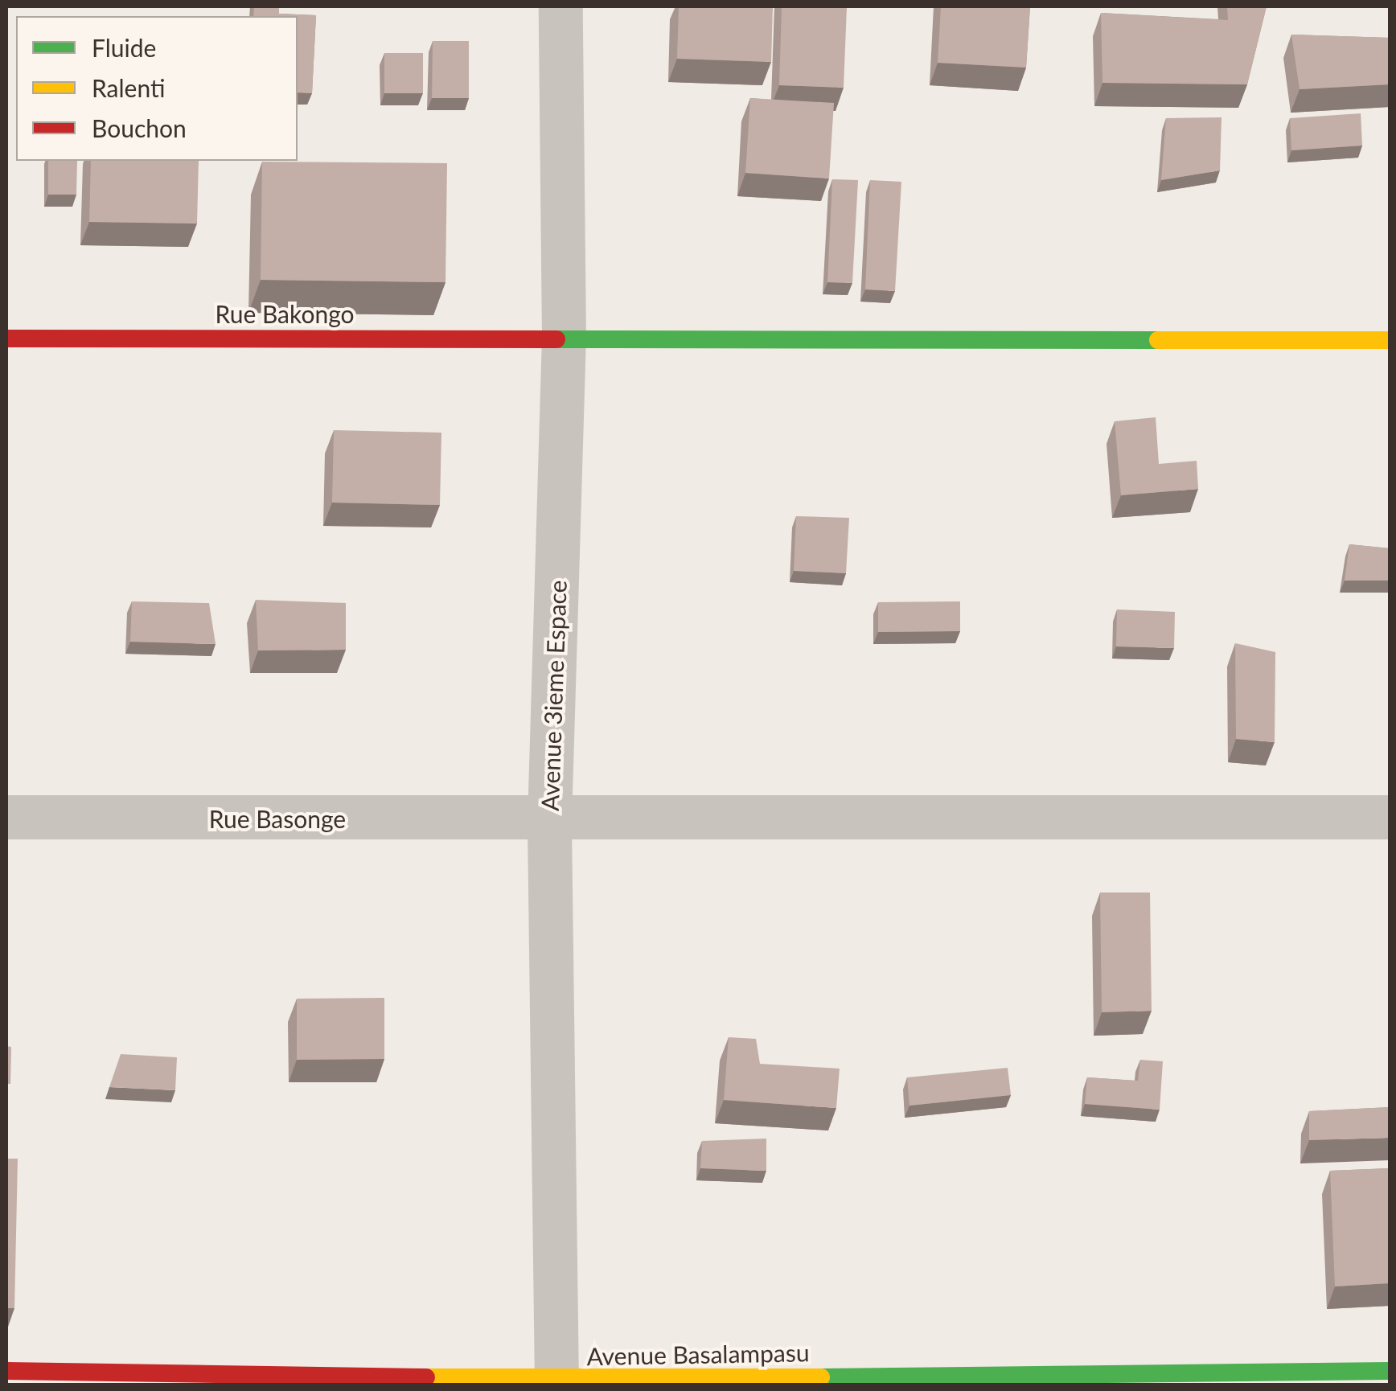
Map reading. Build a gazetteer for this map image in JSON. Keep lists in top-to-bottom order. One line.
{"streets":{"street":["Rue Bakongo","Avenue 3ieme Espace","Rue Basonge","Avenue Basalampasu"]},"crossings":[["Rue Bakongo","Avenue 3ieme Espace"],["Avenue 3ieme Espace","Rue Basonge"],["Avenue 3ieme Espace","Avenue Basalampasu"]],"legend":["Fluide","Ralenti","Bouchon"]}
